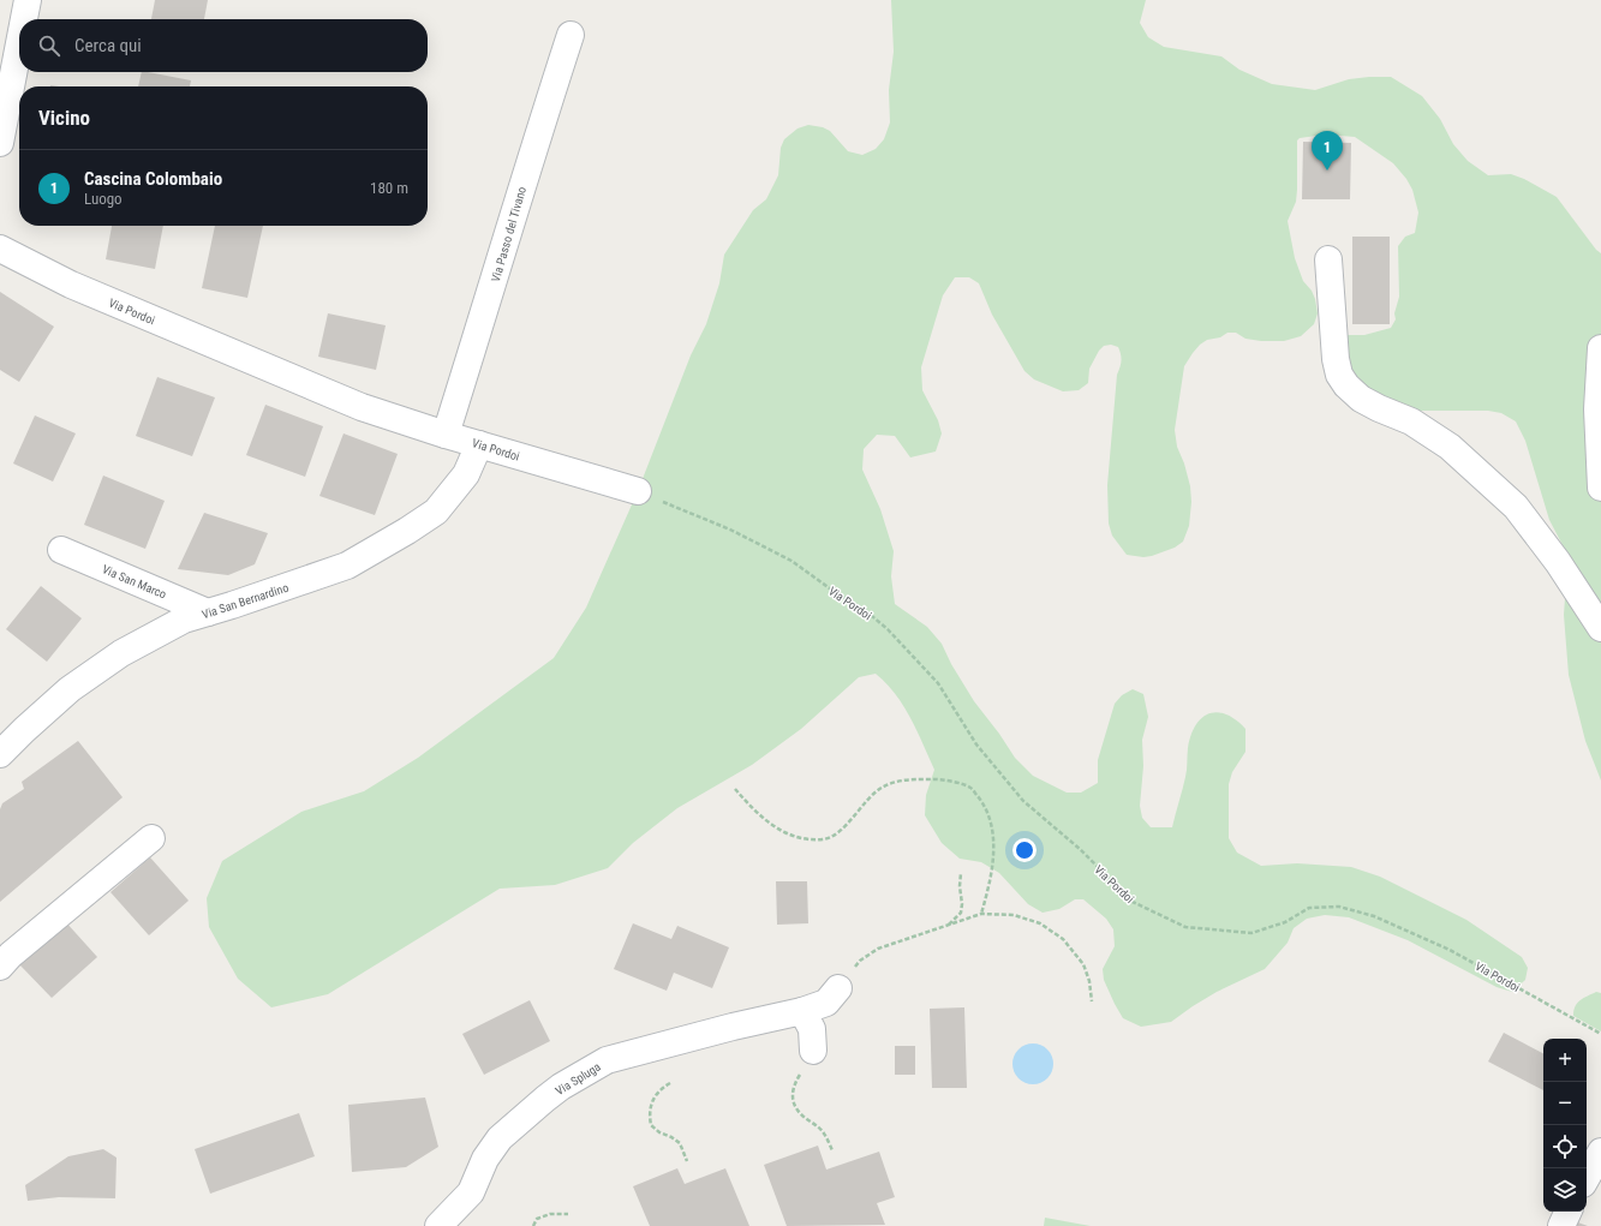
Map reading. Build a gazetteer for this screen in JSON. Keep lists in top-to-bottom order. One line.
{"streets":{"street":["Via Passo del Tivano","Via Pordoi","Via San Marco","Via San Bernardino","Via Spluga"]},"crossings":[["Via Passo del Tivano","Via Pordoi"],["Via Pordoi","Via San Bernardino"],["Via San Marco","Via San Bernardino"]],"page":{"search":"Cerca qui","heading":"Vicino","pins":"1","list":[{"mark":"1","name":"Cascina Colombaio","note":"Luogo","value":"180 m"}],"map_buttons":["+","−"]}}
